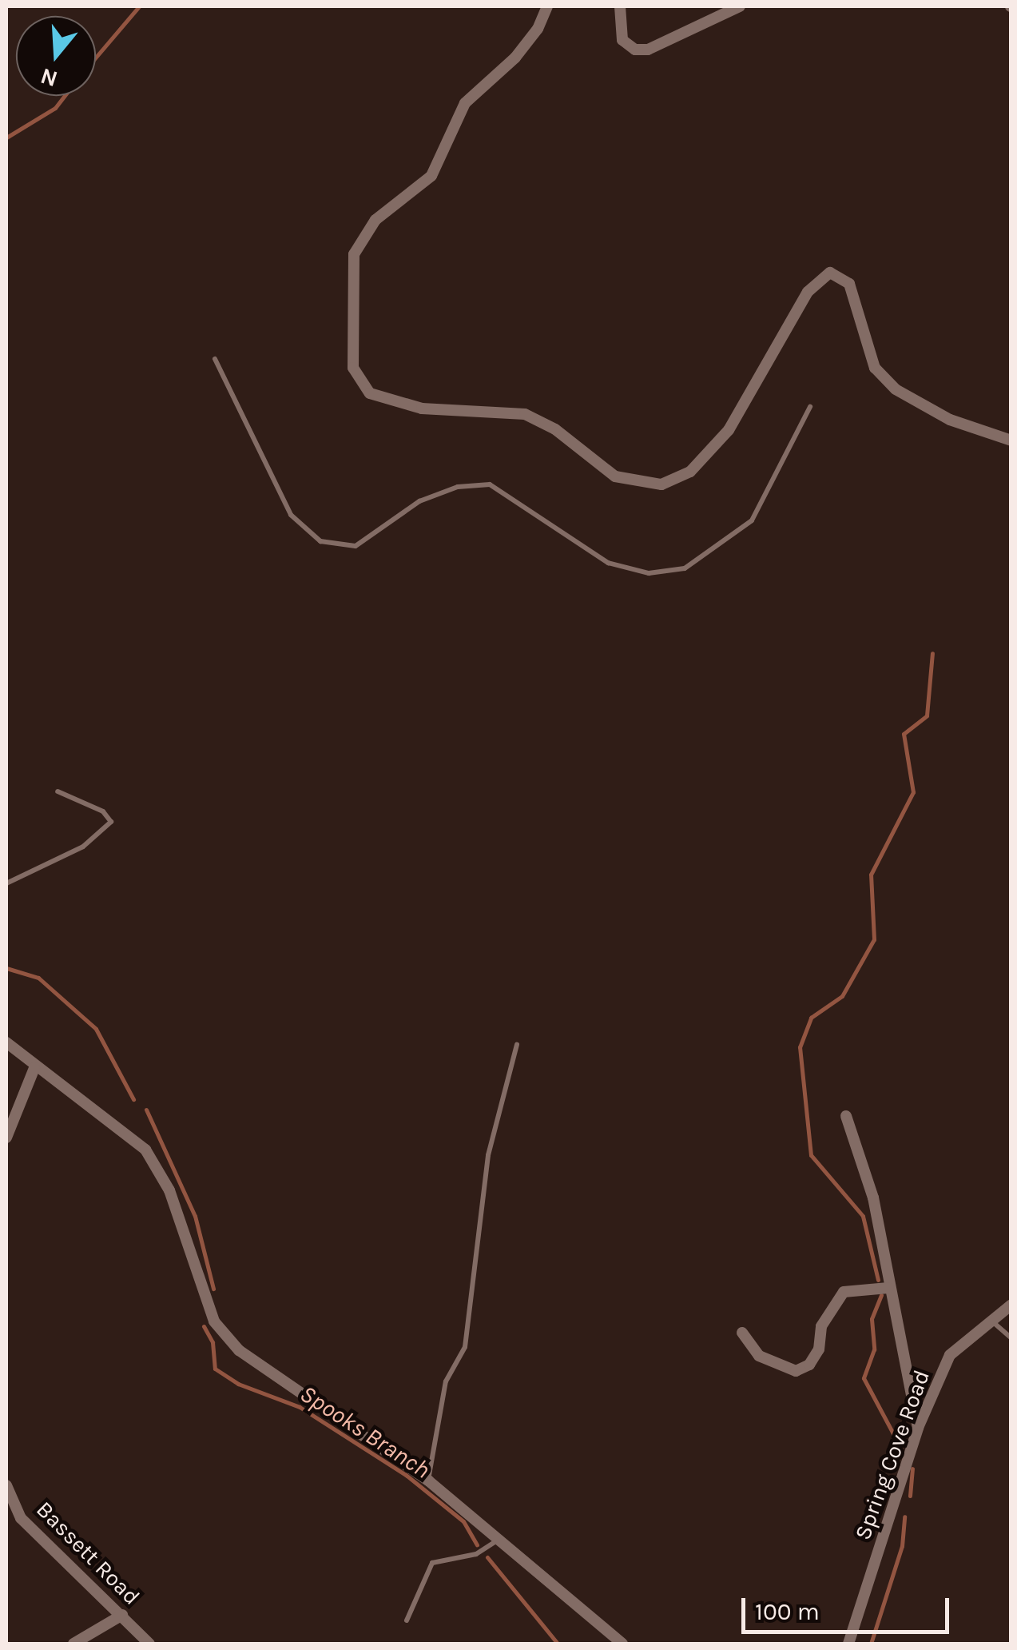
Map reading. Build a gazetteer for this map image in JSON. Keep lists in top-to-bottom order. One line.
{"streets":{"street":["Spring Cove Road","Bassett Road"]},"water":["Spooks Branch"],"scale_bar":"100 m","north":"bottom"}
